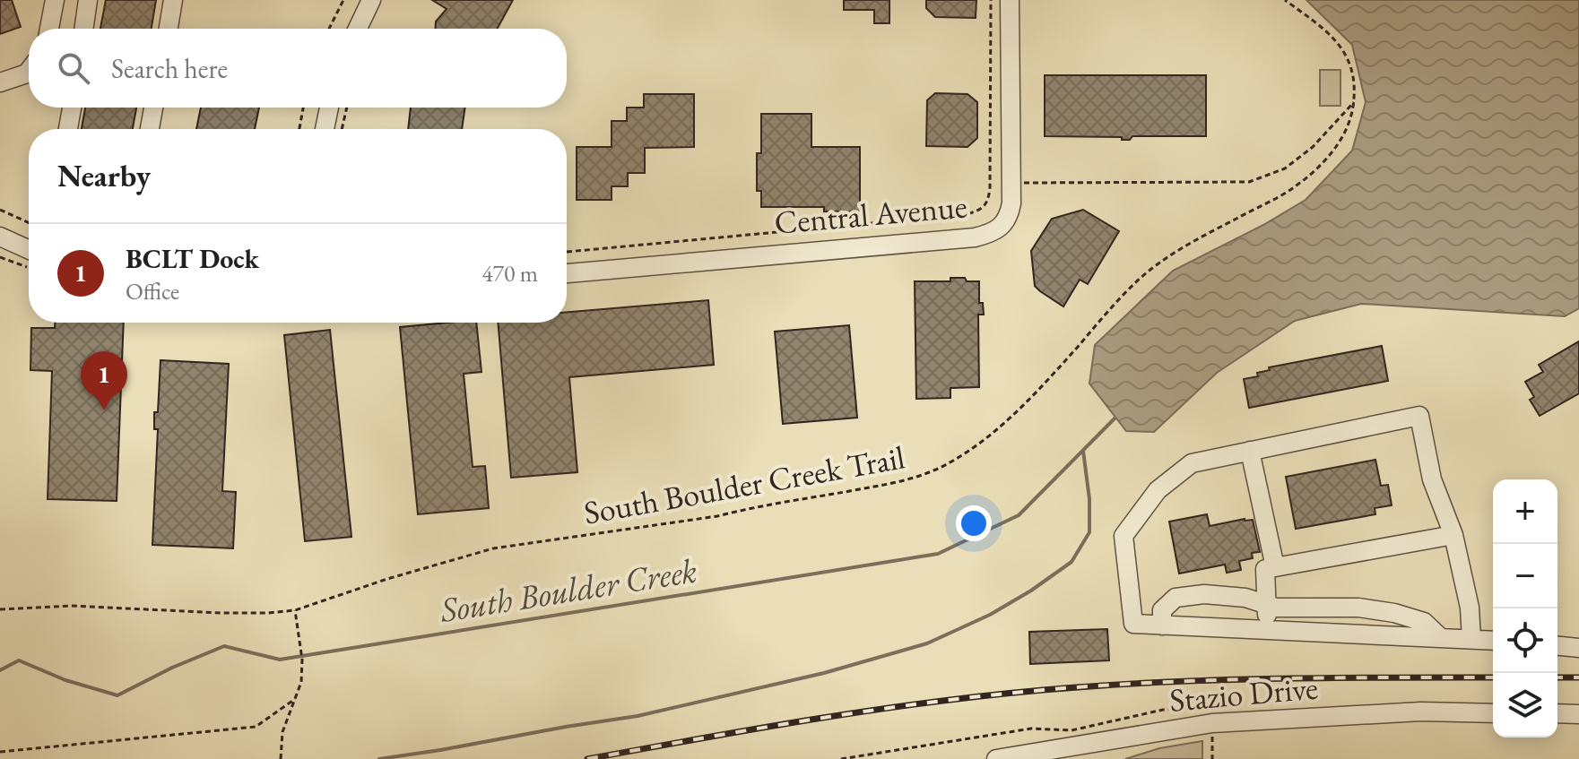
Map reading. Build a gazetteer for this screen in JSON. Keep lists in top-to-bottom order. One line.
{"streets":{"street":["Central Avenue","Stazio Drive"],"path":["South Boulder Creek Trail"]},"water":["South Boulder Creek"],"page":{"search":"Search here","heading":"Nearby","list":[{"mark":"1","name":"BCLT Dock","note":"Office","value":"470 m"}],"pins":"1","map_buttons":["+","−"]}}
